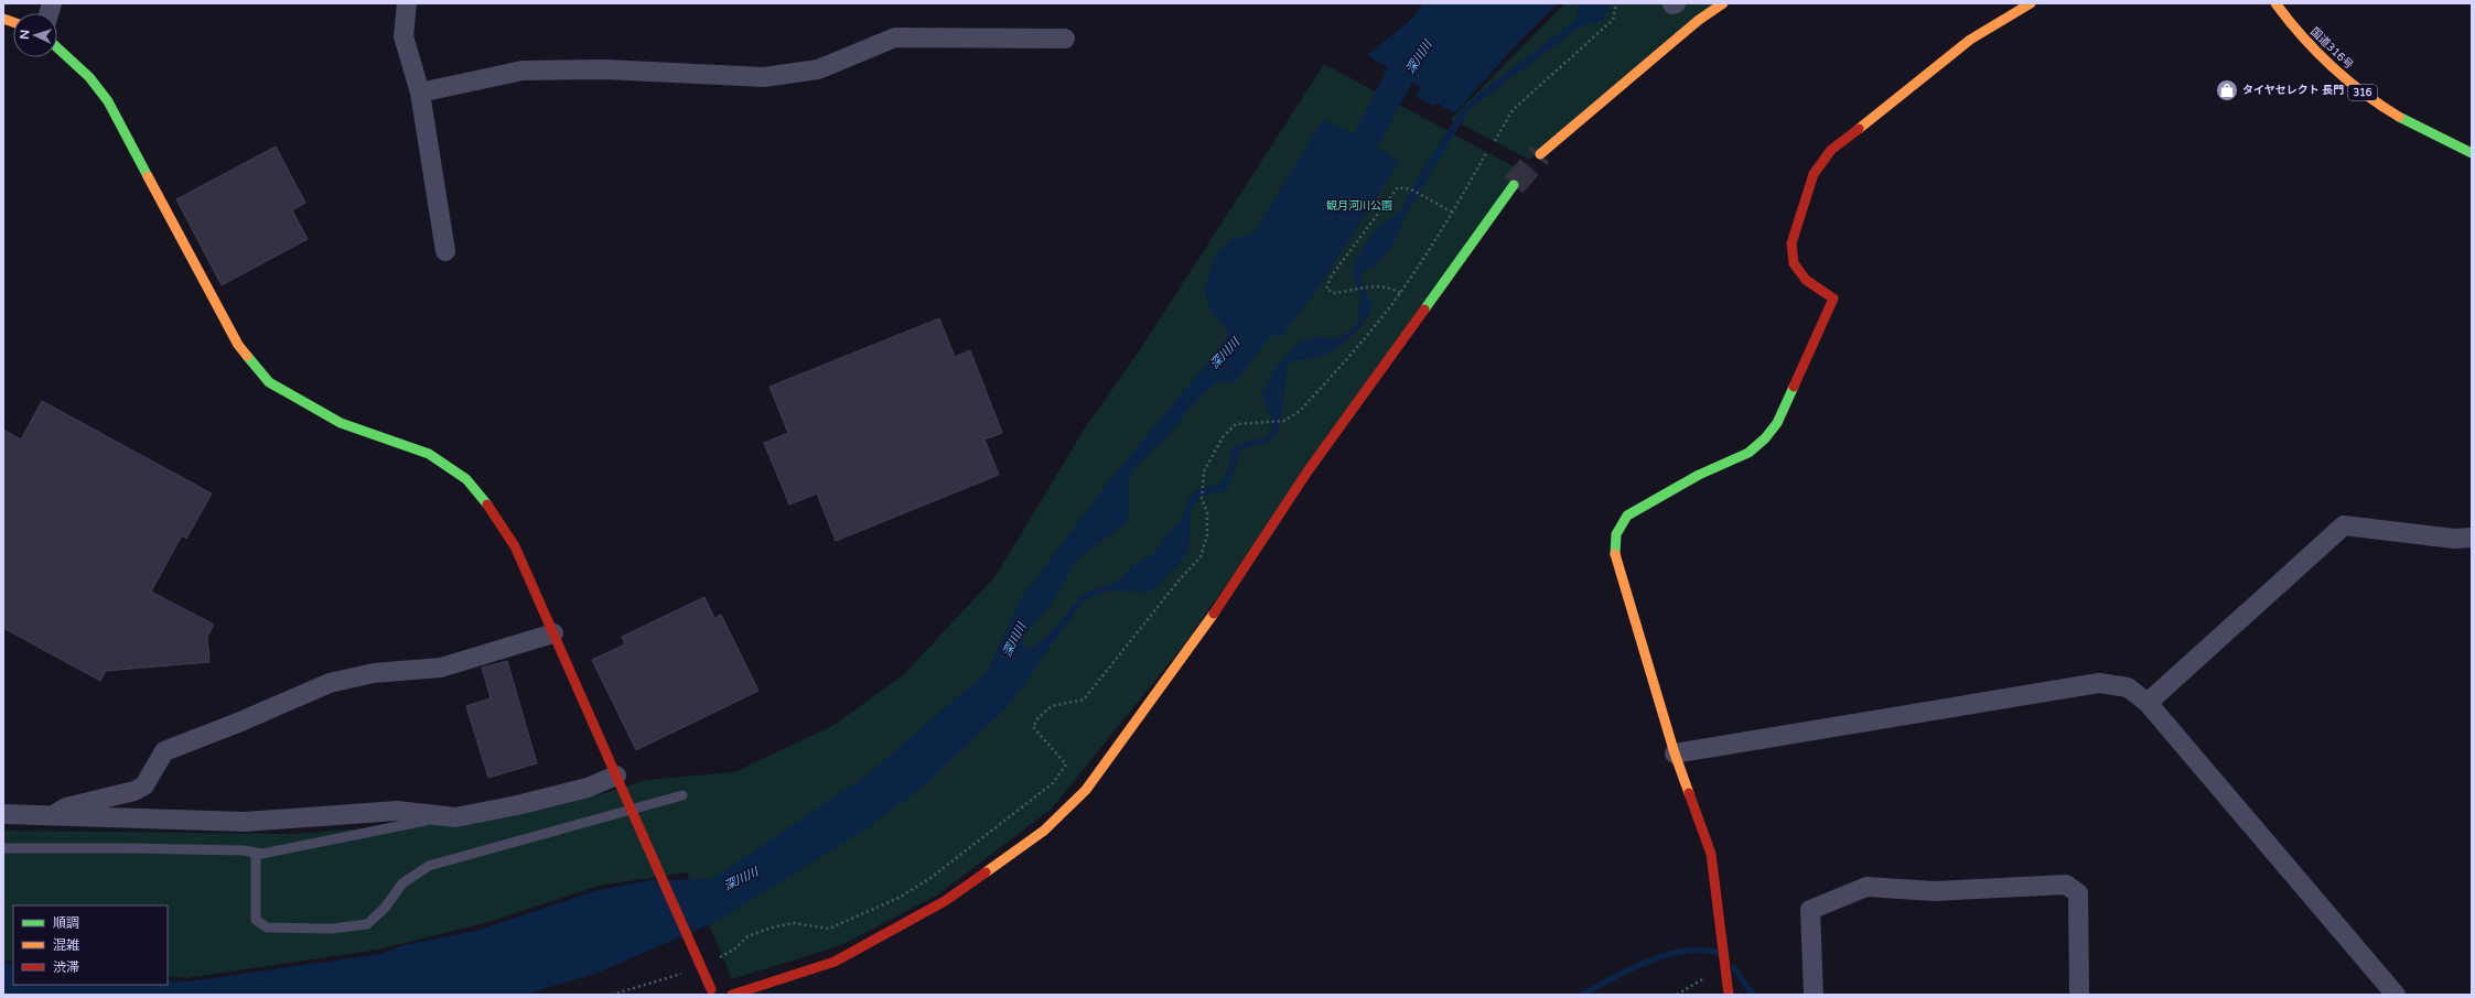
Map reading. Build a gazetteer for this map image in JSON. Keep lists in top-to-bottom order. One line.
{"streets":{"main road":["国道316号","316"]},"water":["深川川"],"parks":["観月河川公園"],"places":{"shop":["タイヤセレクト 長門"]},"legend":["順調","混雑","渋滞"],"north":"left"}
